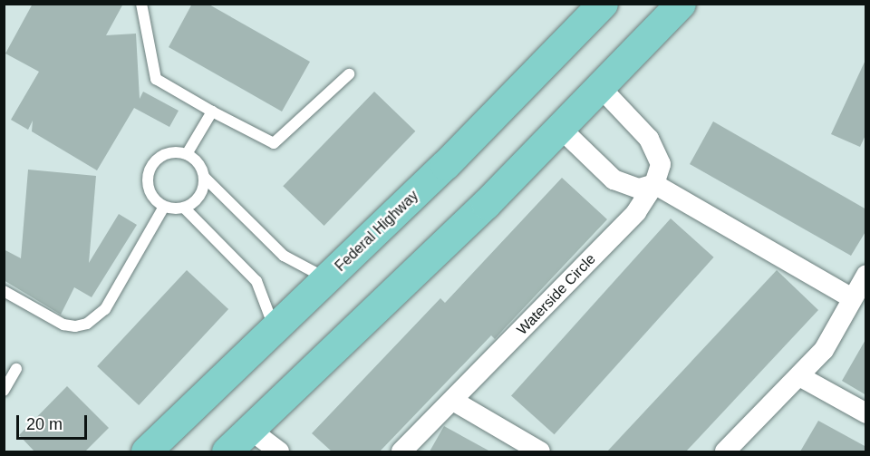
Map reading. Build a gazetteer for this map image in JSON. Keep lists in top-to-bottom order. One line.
{"streets":{"main road":["Federal Highway"],"street":["Waterside Circle"]},"scale_bar":"20 m"}
